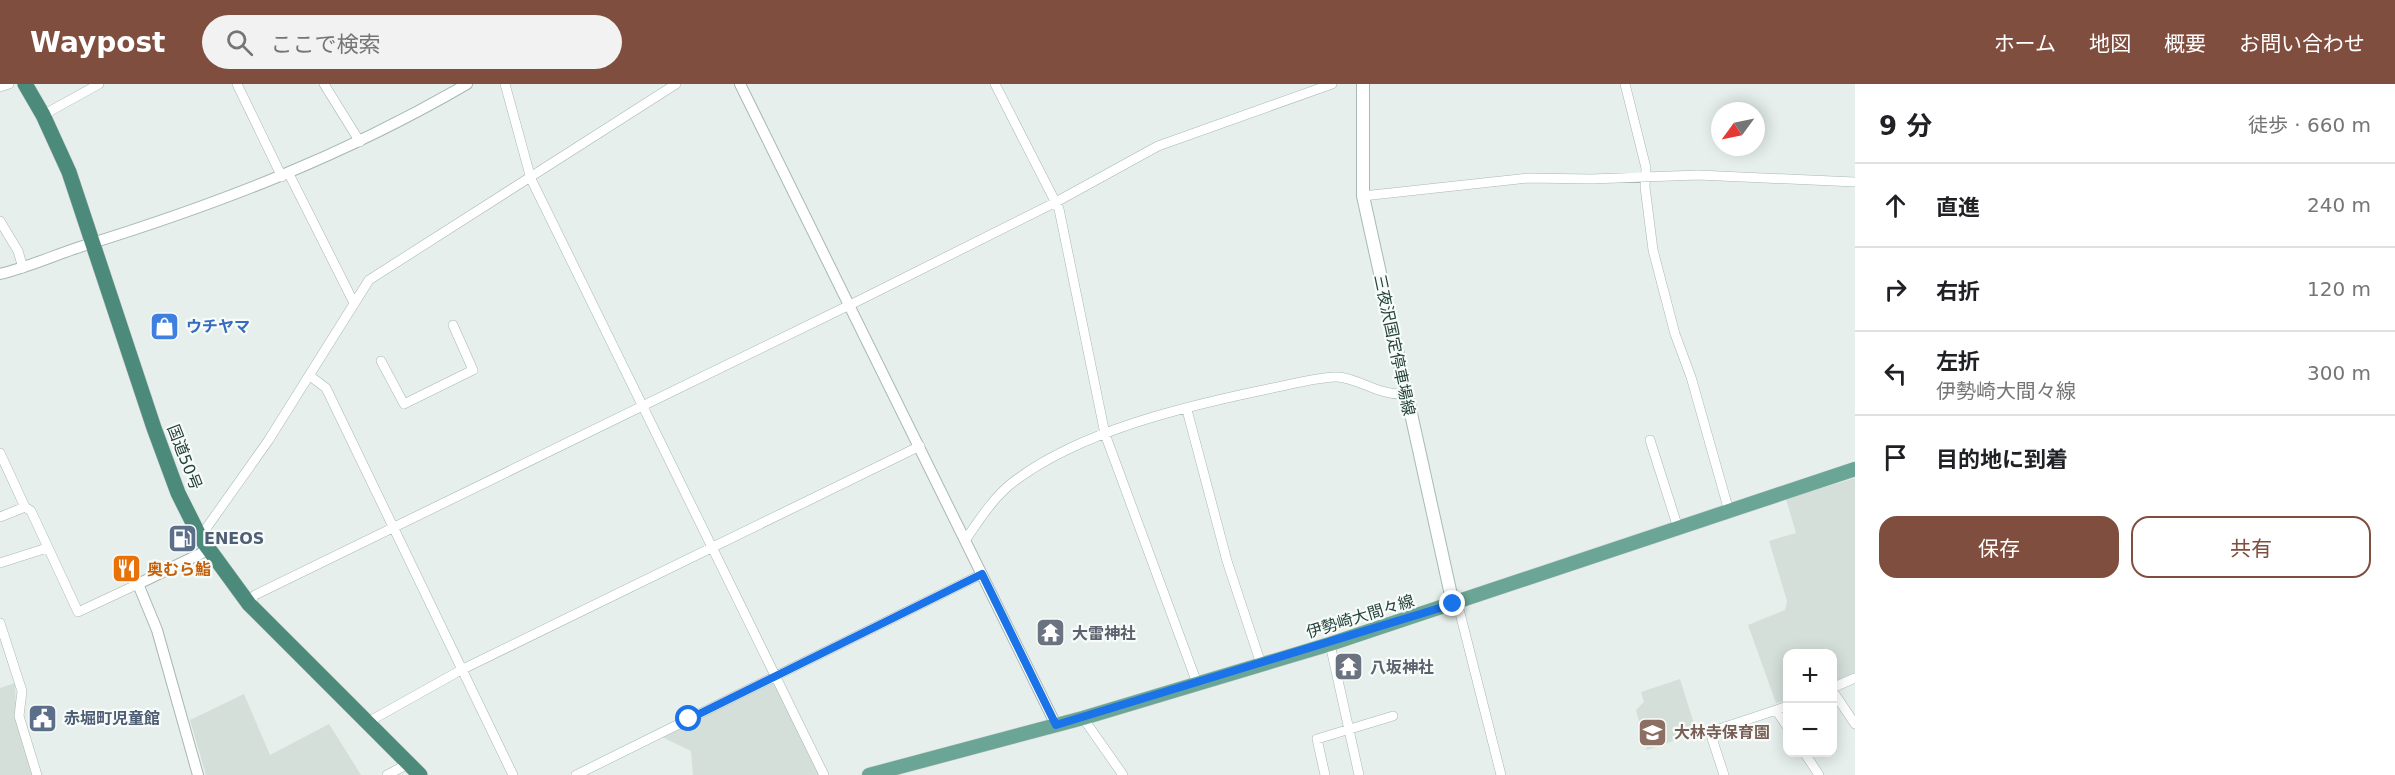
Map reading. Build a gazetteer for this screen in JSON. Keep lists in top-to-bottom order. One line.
{"streets":{"highway":["国道50号"],"main road":["三夜沢国定停車場線","伊勢崎大間々線"]},"crossings":[["三夜沢国定停車場線","伊勢崎大間々線"]],"places":{"shop":["ウチヤマ"],"fuel station":["ENEOS"],"restaurant":["奥むら鮨"],"temple":["大雷神社","八坂神社"],"public building":["赤堀町児童館"],"school or university":["大林寺保育園"]},"north":"bottom left","page":{"header":"Waypost","search":"ここで検索","nav":["ホーム","地図","概要","お問い合わせ"],"heading":["9 分","徒歩 · 660 m"],"list":[["直進","240 m"],["右折","120 m"],["左折","伊勢崎大間々線","300 m"],"目的地に到着"],"buttons":["保存","共有"],"map_buttons":["+","−"]}}
